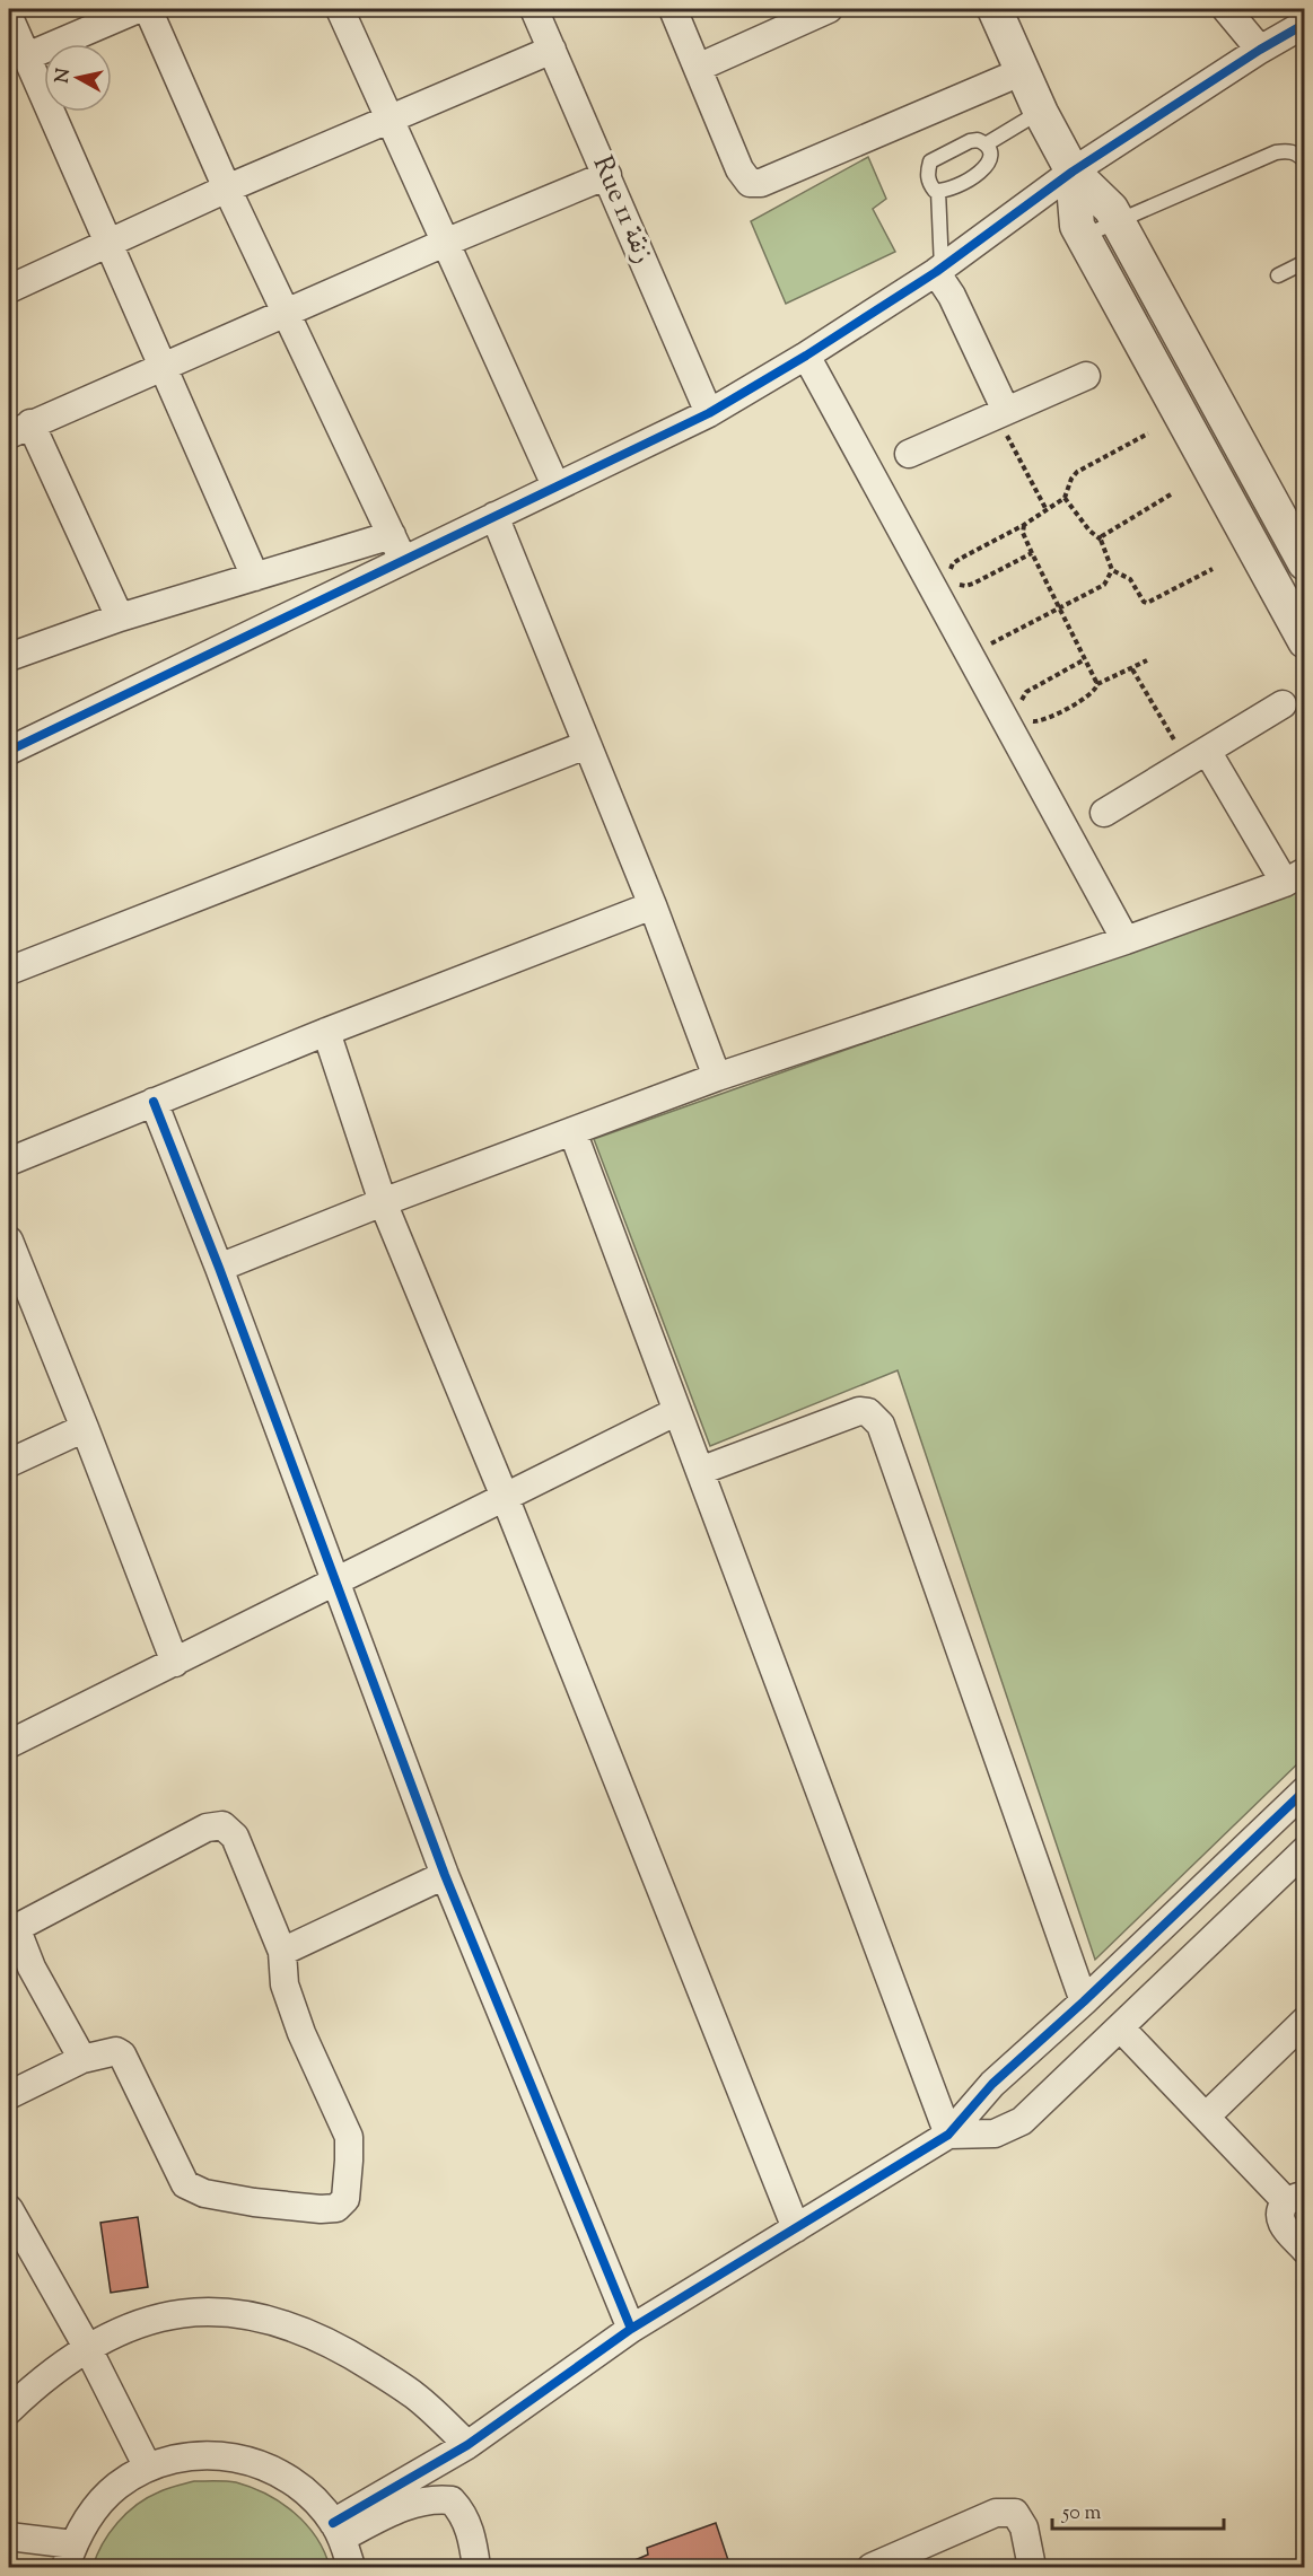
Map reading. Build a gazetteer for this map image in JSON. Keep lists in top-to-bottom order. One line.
{"streets":{"street":["Rue 11 زنقة"]},"scale_bar":"50 m","north":"left"}
